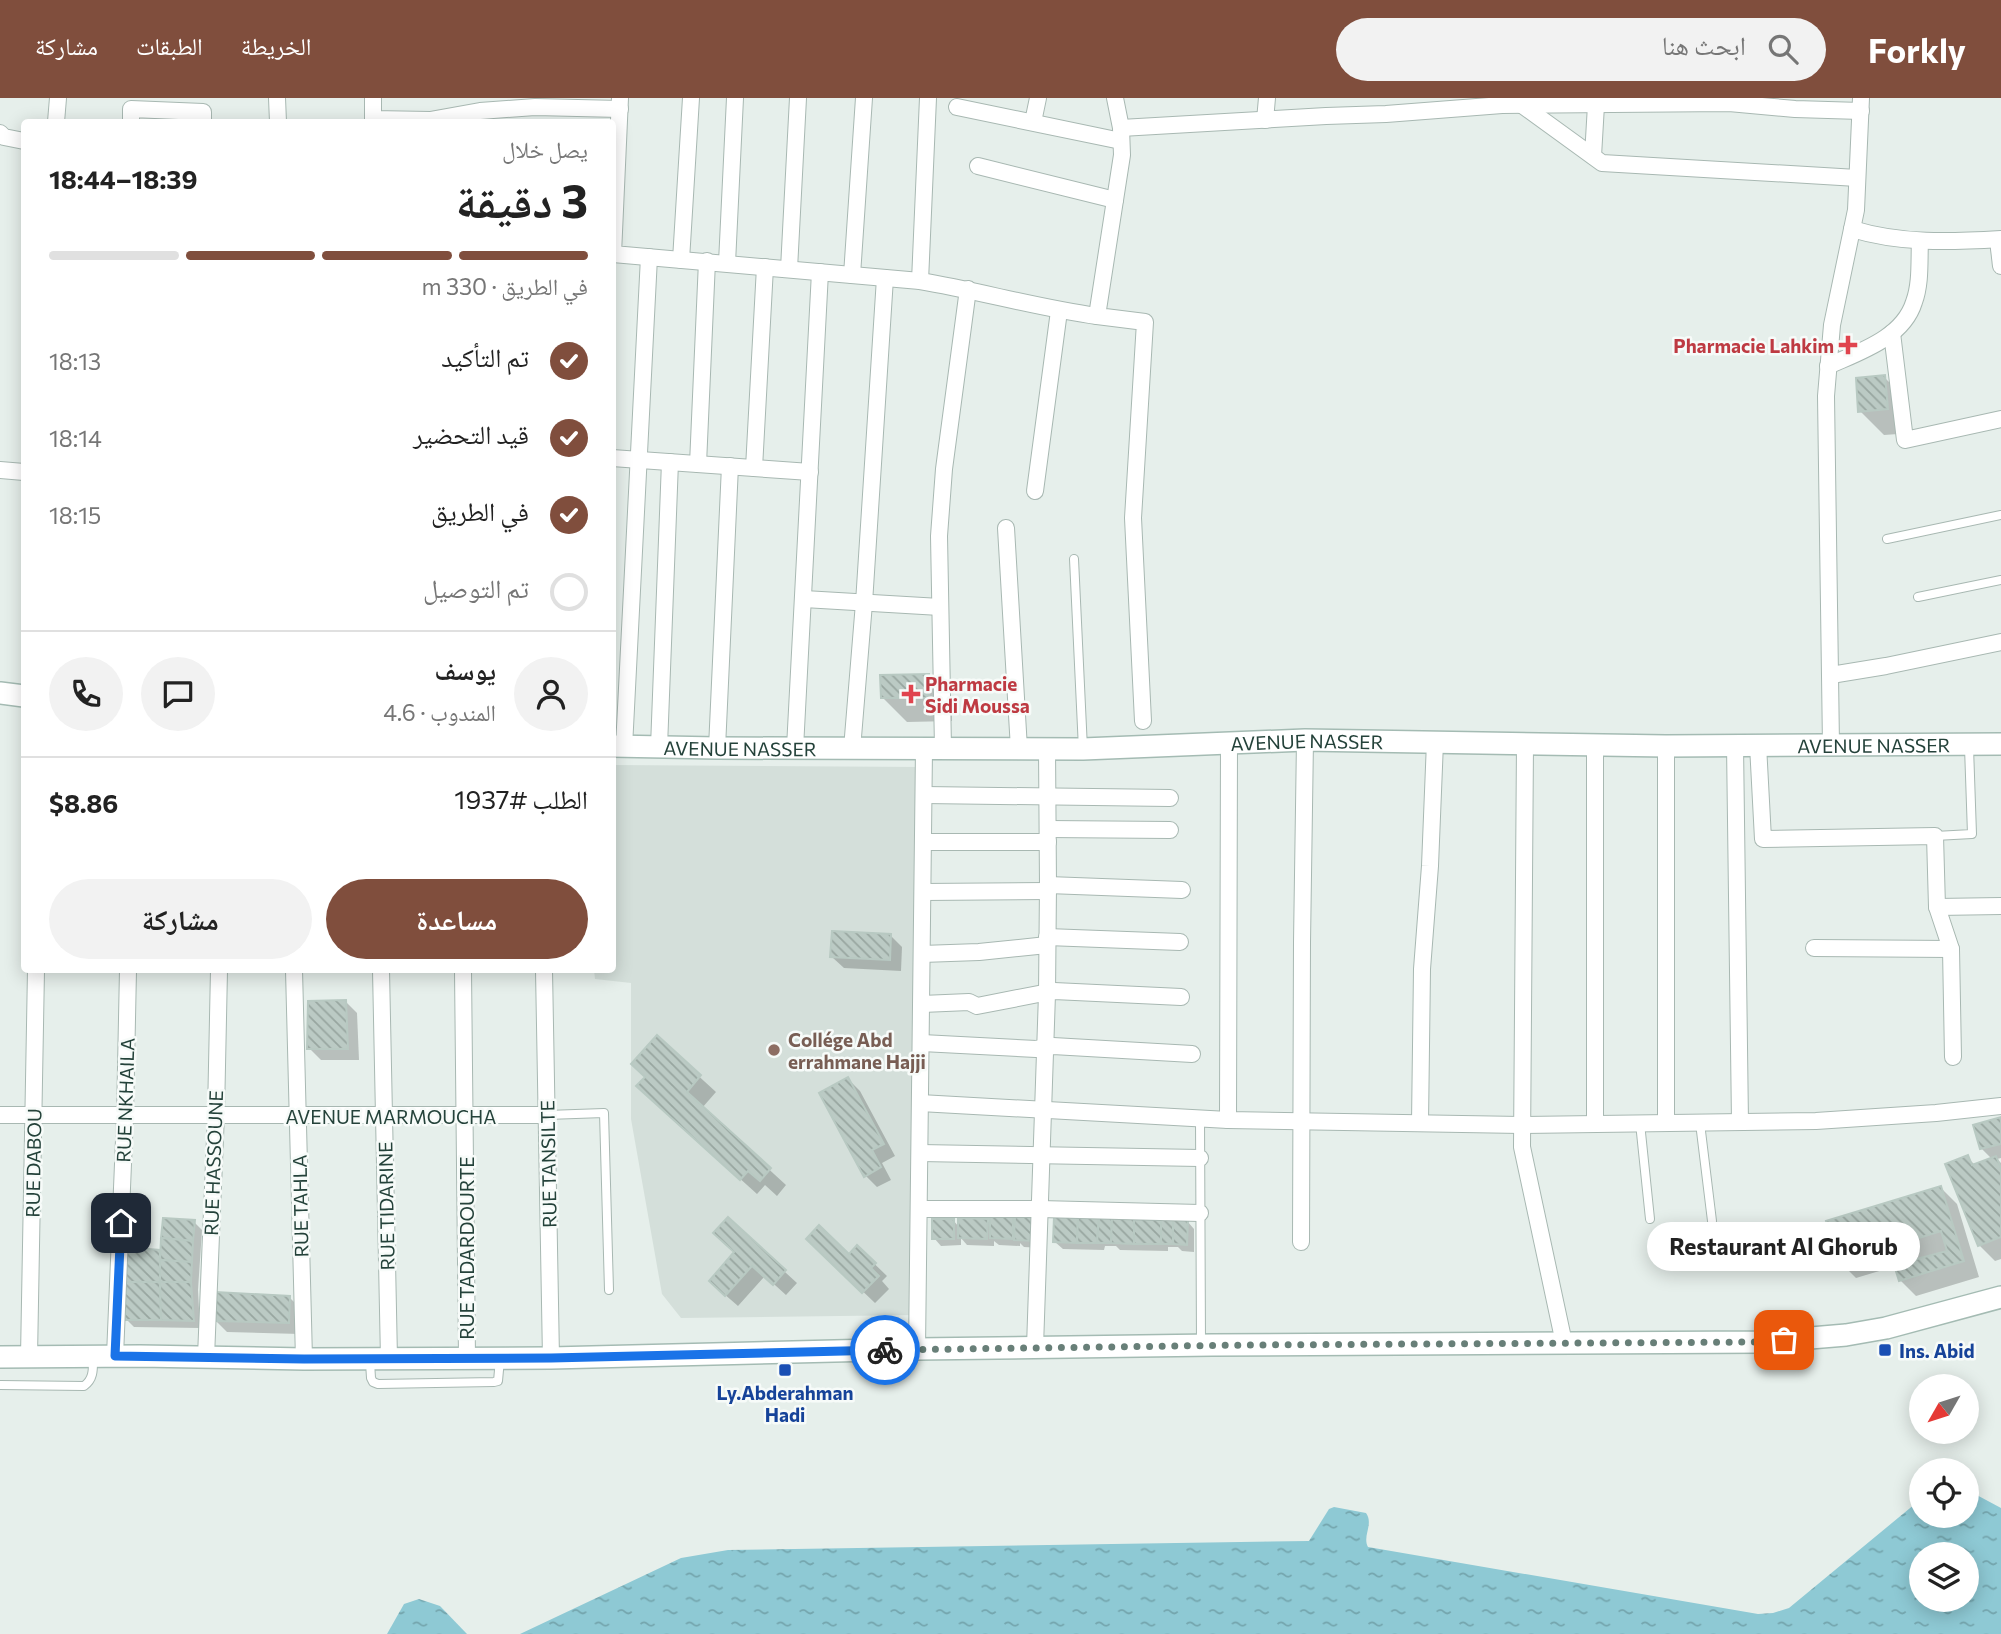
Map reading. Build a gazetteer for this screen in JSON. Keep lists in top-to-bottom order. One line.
{"streets":{"street":["AVENUE NASSER","RUE NKHAILA","AVENUE MARMOUCHA","RUE DABOU","RUE HASSOUNE","RUE TANSILTE","RUE TAHLA","RUE TIDARINE","RUE TADARDOURTE"]},"crossings":[["RUE NKHAILA","AVENUE MARMOUCHA"],["AVENUE MARMOUCHA","RUE DABOU"],["AVENUE MARMOUCHA","RUE HASSOUNE"],["AVENUE MARMOUCHA","RUE TANSILTE"],["AVENUE MARMOUCHA","RUE TAHLA"],["AVENUE MARMOUCHA","RUE TIDARINE"],["AVENUE MARMOUCHA","RUE TADARDOURTE"]],"places":{"health":["Pharmacie Lahkim","Pharmacie Sidi Moussa"],"other":["Collége Abd errahmane Hajji","Restaurant Al Ghorub"],"transit":["Ins. Abid","Ly.Abderahman Hadi"]},"north":"bottom left","page":{"header":"Forkly","search":"ابحث هنا","nav":["الخريطة","الطبقات","مشاركة"],"heading":["3 دقيقة","يصل خلال","18:39–18:44"],"panel":["يوسف","المندوب · 4.6","الطلب #1937","$8.86"],"bar":"في الطريق · 330 m","list":[["تم التأكيد","18:13"],["قيد التحضير","18:14"],["في الطريق","18:15"],"تم التوصيل"],"buttons":["مساعدة","مشاركة"],"bubble":"Restaurant Al Ghorub"}}
